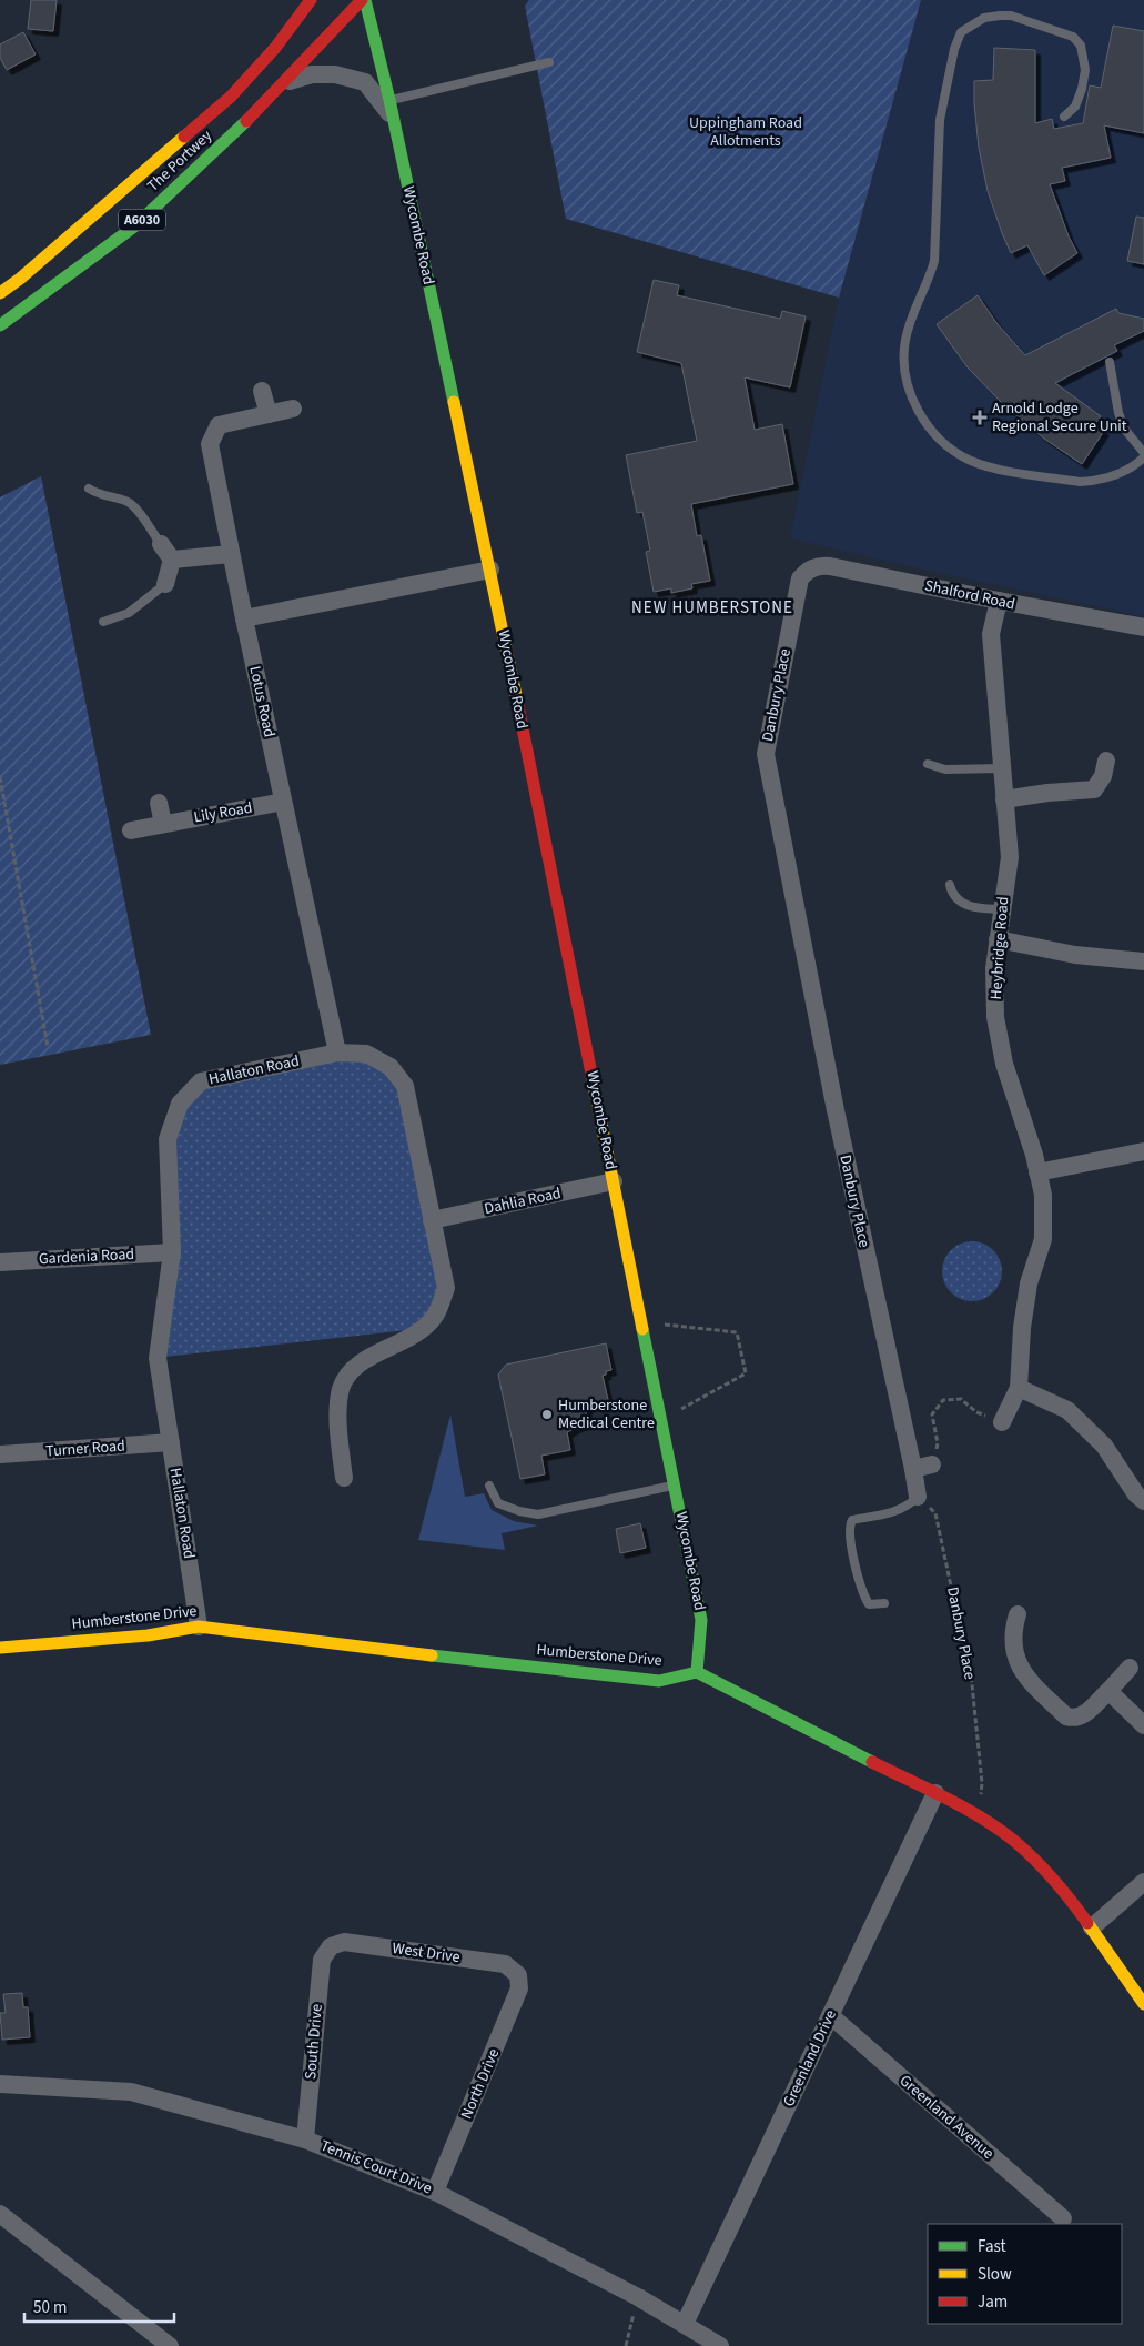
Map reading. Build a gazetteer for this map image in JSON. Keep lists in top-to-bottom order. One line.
{"streets":{"main road":["The Portwey","A6030","Wycombe Road","Humberstone Drive"],"street":["Shalford Road","Danbury Place","Lotus Road","Lily Road","Heybridge Road","Hallaton Road","Dahlia Road","Gardenia Road","Turner Road","West Drive","South Drive","Greenland Drive","North Drive","Greenland Avenue","Tennis Court Drive"]},"crossings":[["The Portwey","Wycombe Road"],["Wycombe Road","Dahlia Road"],["Wycombe Road","Humberstone Drive"],["Shalford Road","Danbury Place"],["Shalford Road","Heybridge Road"],["Lotus Road","Lily Road"],["Lotus Road","Hallaton Road"],["Hallaton Road","Dahlia Road"],["Hallaton Road","Gardenia Road"],["Hallaton Road","Turner Road"],["Hallaton Road","Humberstone Drive"],["West Drive","South Drive"],["West Drive","North Drive"],["South Drive","Tennis Court Drive"],["Greenland Drive","Greenland Avenue"],["Greenland Drive","Tennis Court Drive"],["North Drive","Tennis Court Drive"]],"districts":["NEW HUMBERSTONE"],"parks":["Uppingham Road Allotments"],"places":{"health":["Arnold Lodge Regional Secure Unit"],"other":["Humberstone Medical Centre"]},"legend":["Fast","Slow","Jam"],"scale_bar":"50 m"}
